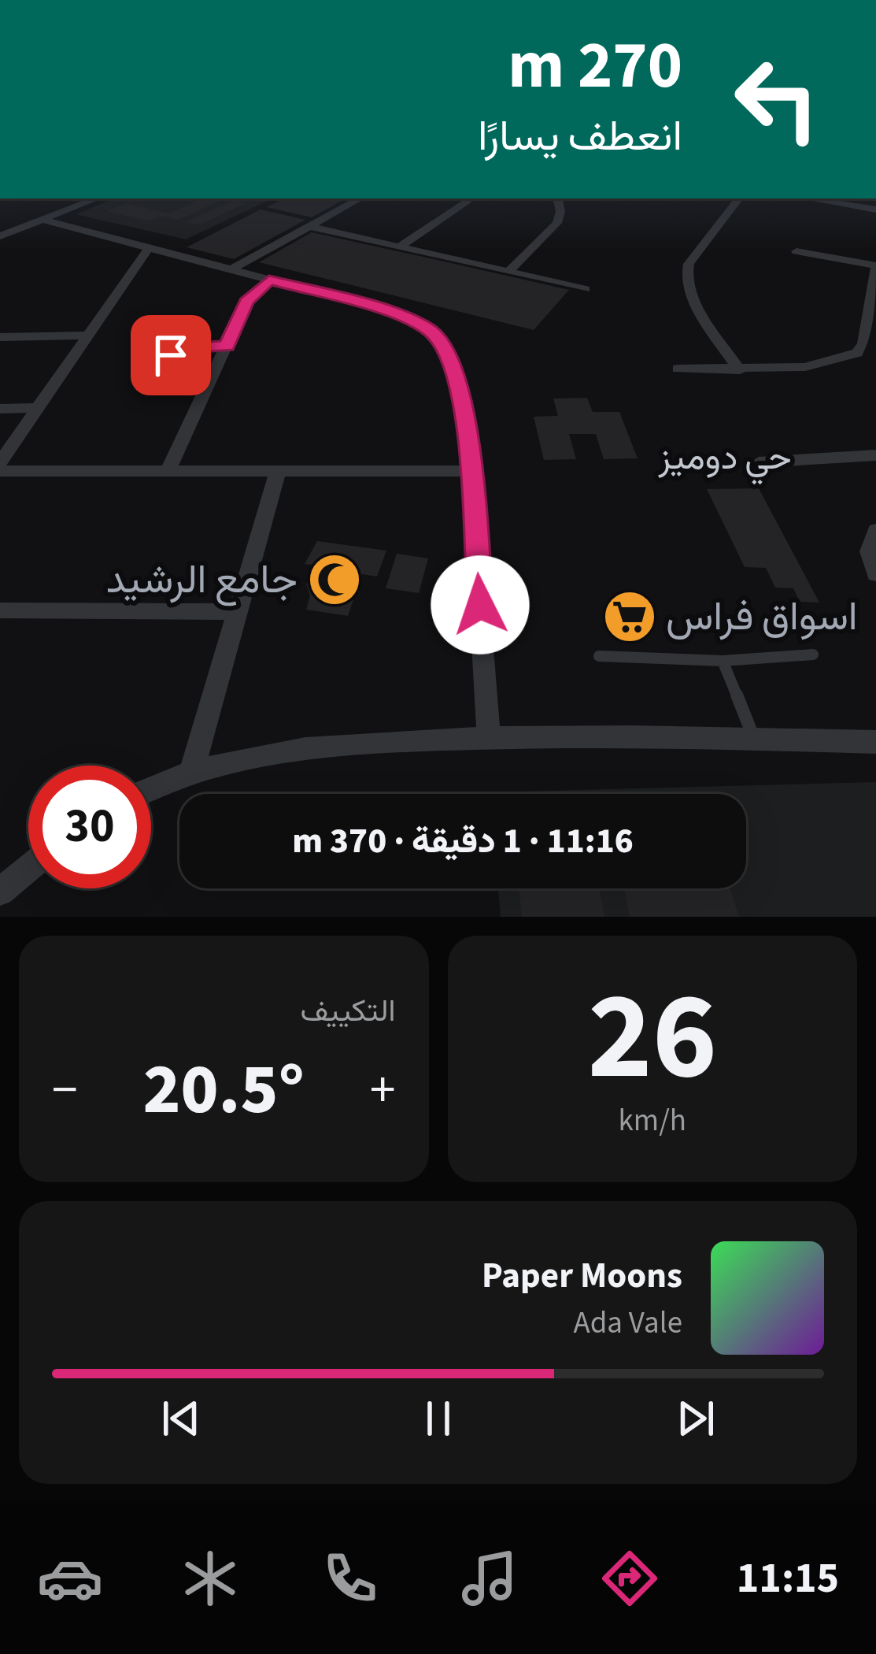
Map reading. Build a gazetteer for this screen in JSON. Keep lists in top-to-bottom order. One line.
{"districts":["حي دوميز"],"places":{"mosque":["جامع الرشيد"],"supermarket":["اسواق فراس"]},"page":{"turn":["270 m","انعطف يسارًا"],"limit":"30","trip":"11:16 · 1 دقيقة · 370 m","tile":[["26","km/h"],"التكييف"],"heat":["−","20.5°","+"],"song":["Paper Moons","Ada Vale"],"tabs":"11:15"}}
